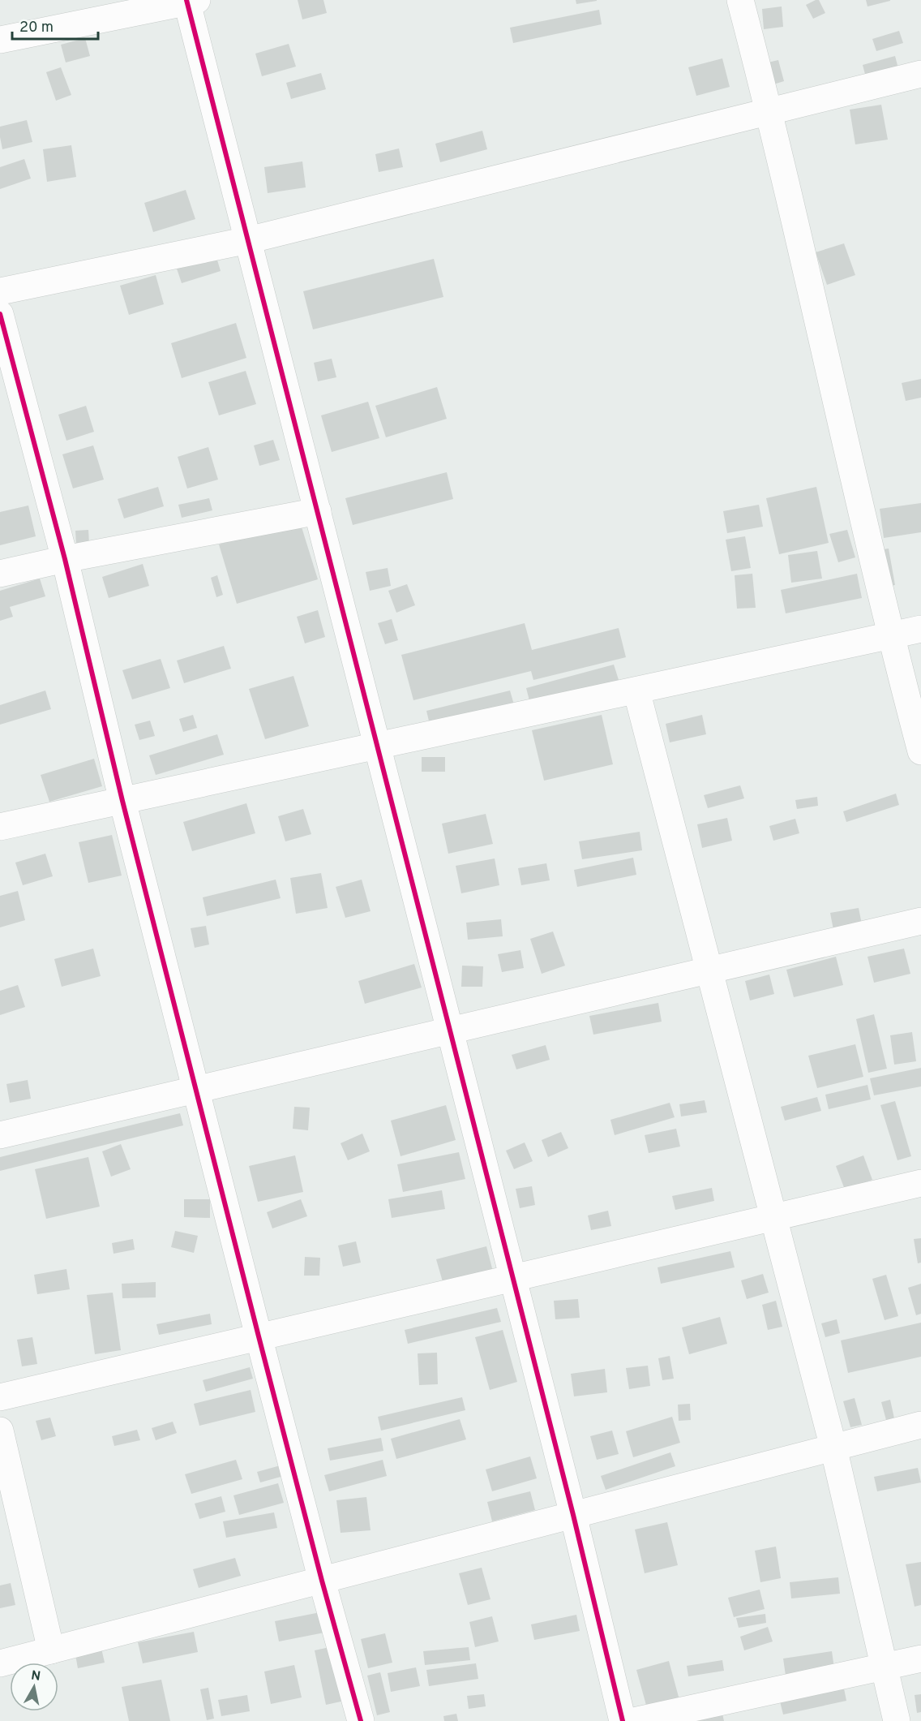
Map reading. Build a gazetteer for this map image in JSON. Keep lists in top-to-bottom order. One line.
{"scale_bar":"20 m","north":"top"}
